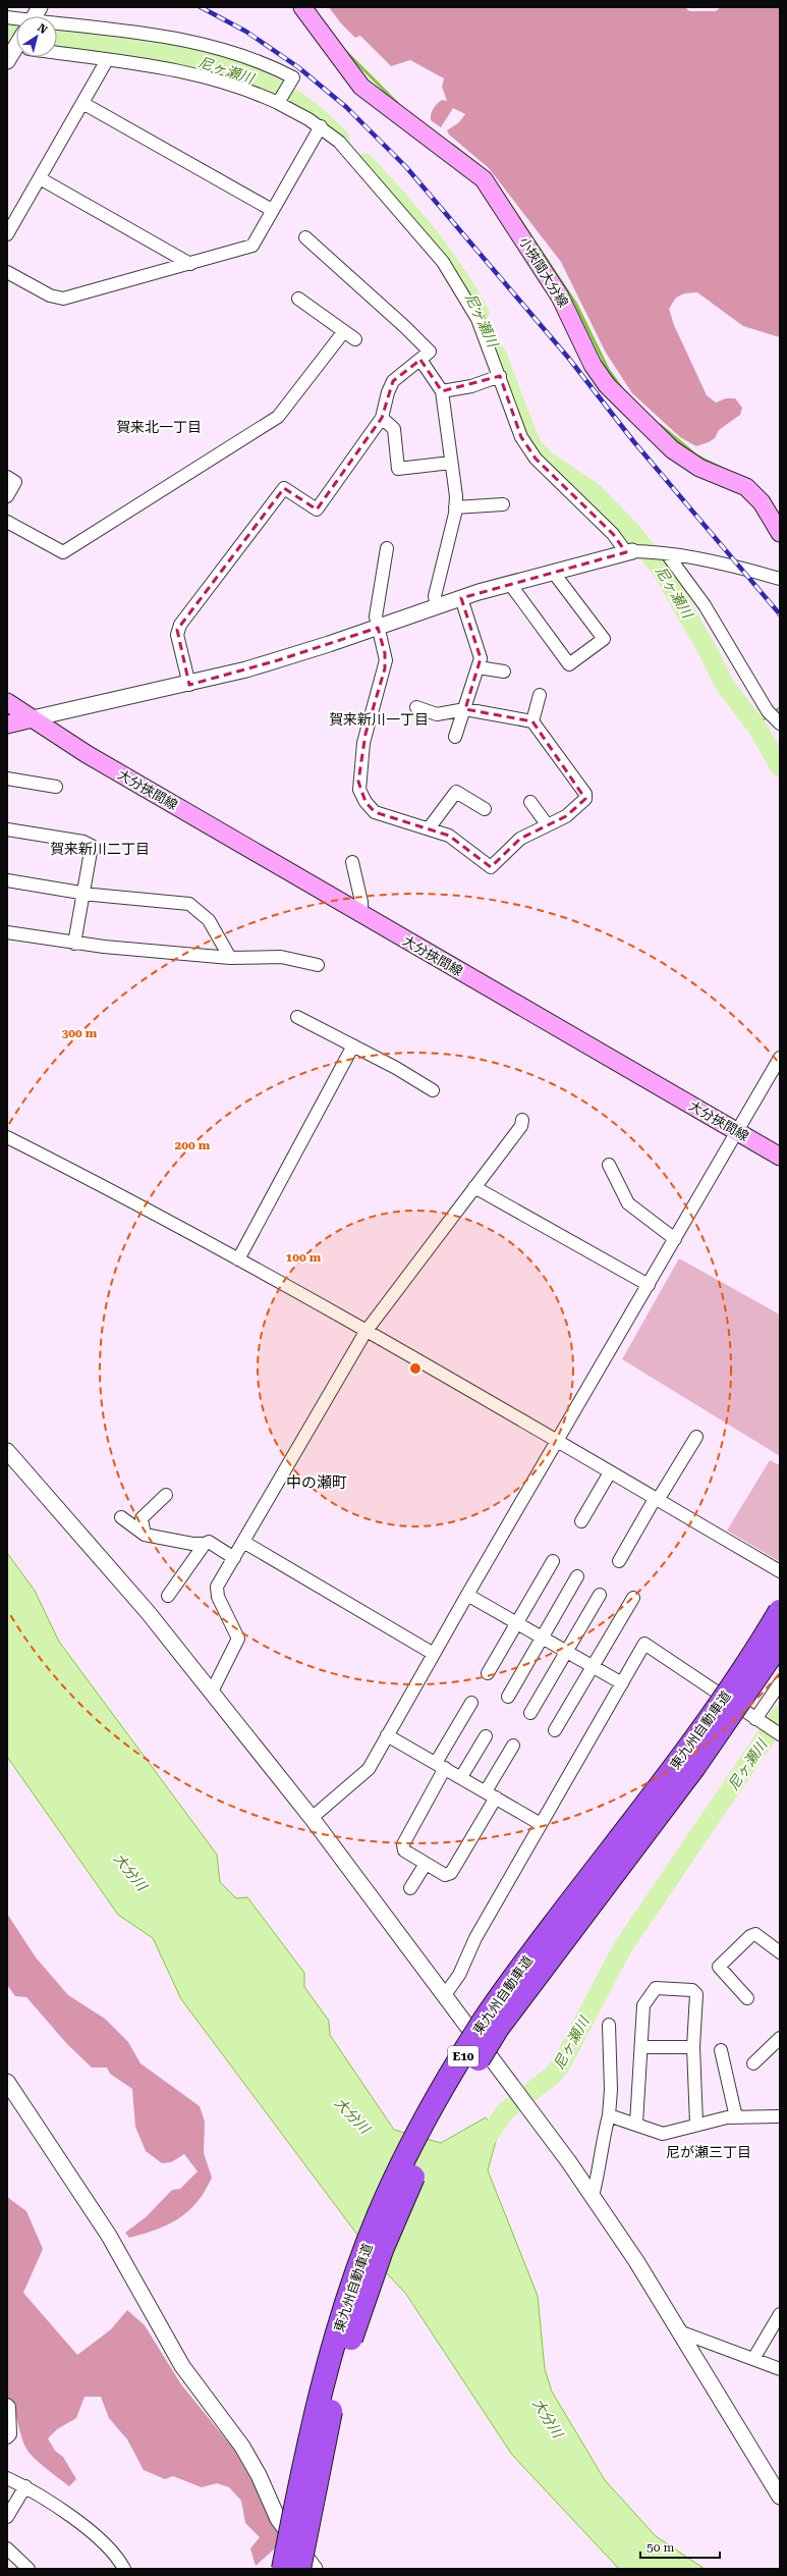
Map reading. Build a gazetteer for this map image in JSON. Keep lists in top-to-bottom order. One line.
{"streets":{"highway":["東九州自動車道","E10"],"main road":["小挾間大分線","大分挾間線"]},"districts":["賀来北一丁目","賀来新川一丁目","賀来新川二丁目","中の瀬町","尼が瀬三丁目"],"water":["尼ヶ瀬川","大分川"],"scale_bar":"50 m","north":"top right","rings":["300 m","200 m","100 m"]}
